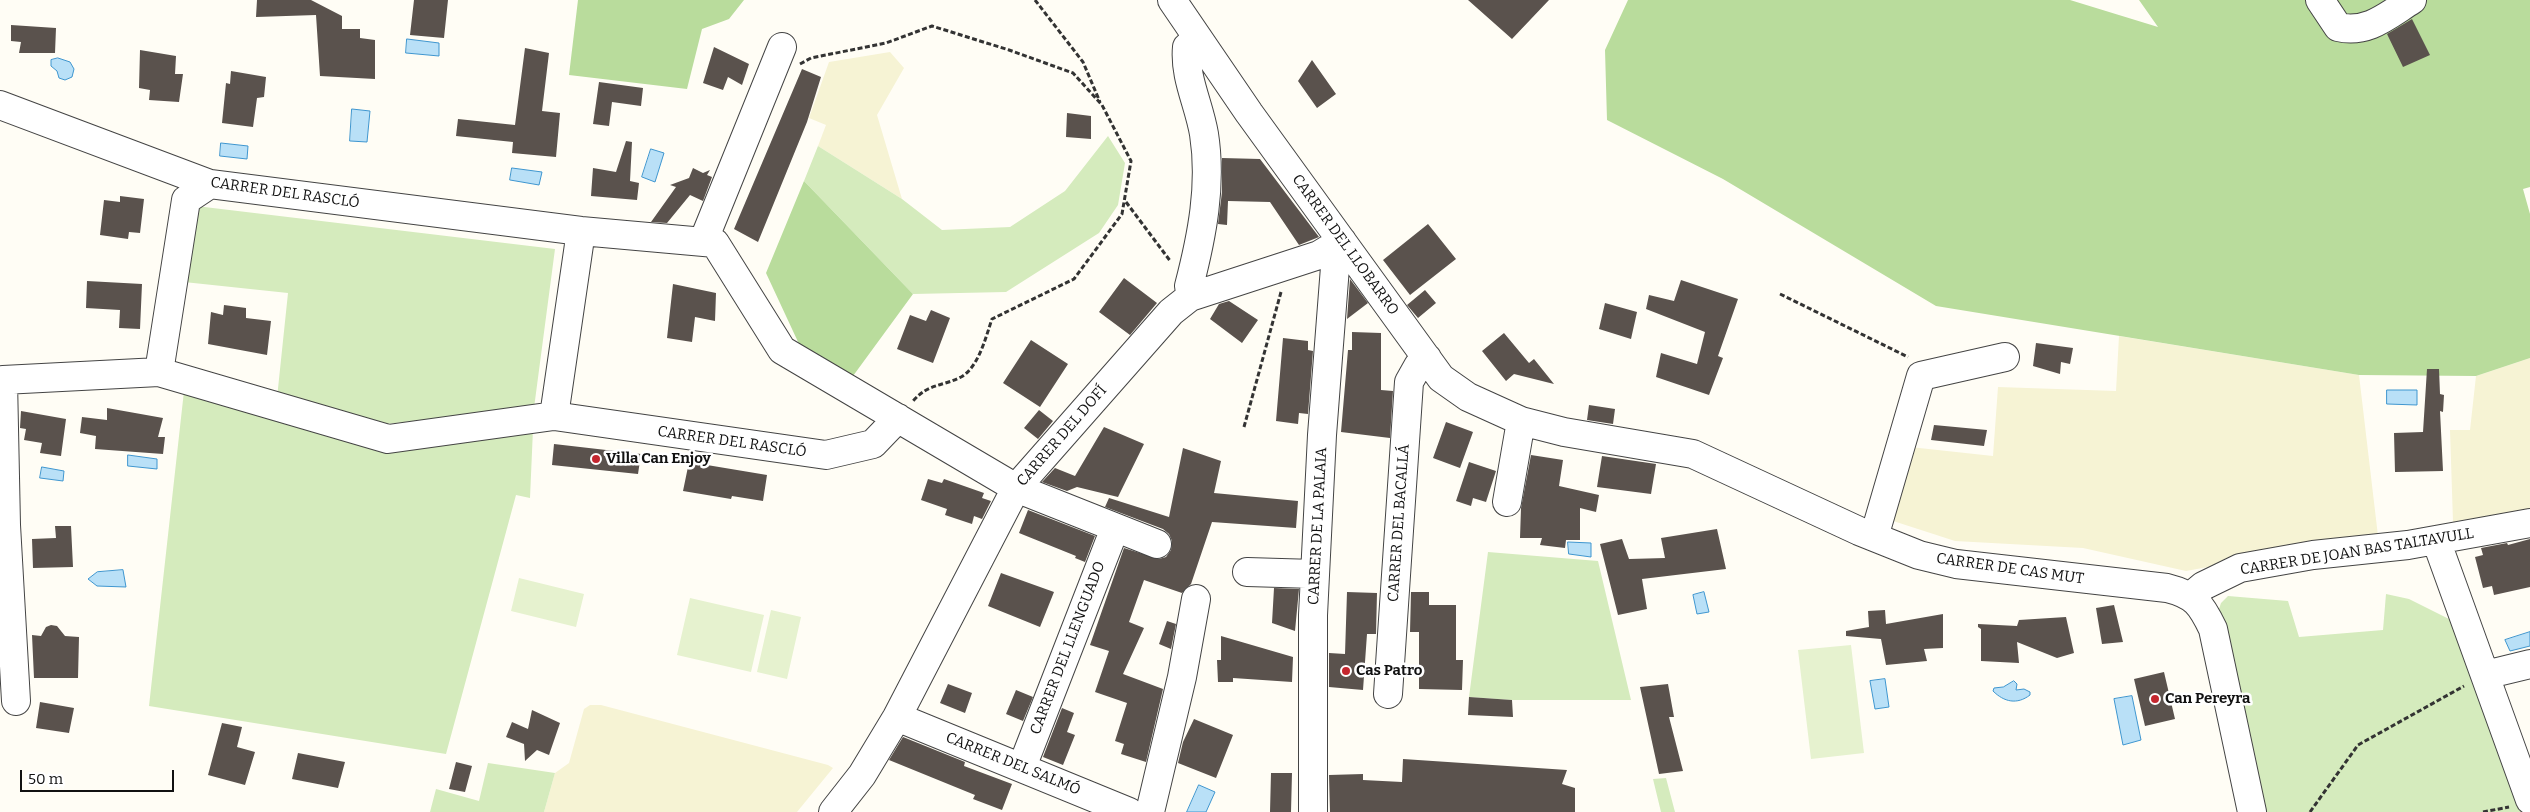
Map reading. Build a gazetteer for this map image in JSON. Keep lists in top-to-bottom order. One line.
{"streets":{"street":["CARRER DEL RASCLÓ","CARRER DEL LLOBARRO","CARRER DEL DOFÍ","CARRER DEL BACALLÁ","CARRER DE LA PALAIA","CARRER DE JOAN BAS TALTAVULL","CARRER DE CAS MUT","CARRER DEL LLENGUADO","CARRER DEL SALMÓ"]},"crossings":[["CARRER DEL RASCLÓ","CARRER DEL DOFÍ"],["CARRER DEL RASCLÓ","CARRER DEL LLENGUADO"],["CARRER DEL LLOBARRO","CARRER DEL DOFÍ"],["CARRER DEL LLOBARRO","CARRER DEL BACALLÁ"],["CARRER DEL LLOBARRO","CARRER DE LA PALAIA"],["CARRER DEL LLOBARRO","CARRER DE CAS MUT"],["CARRER DEL DOFÍ","CARRER DE LA PALAIA"],["CARRER DEL DOFÍ","CARRER DEL SALMÓ"],["CARRER DE JOAN BAS TALTAVULL","CARRER DE CAS MUT"],["CARRER DEL LLENGUADO","CARRER DEL SALMÓ"]],"places":["Villa Can Enjoy","Cas Patro","Can Pereyra"],"scale_bar":"50 m"}
